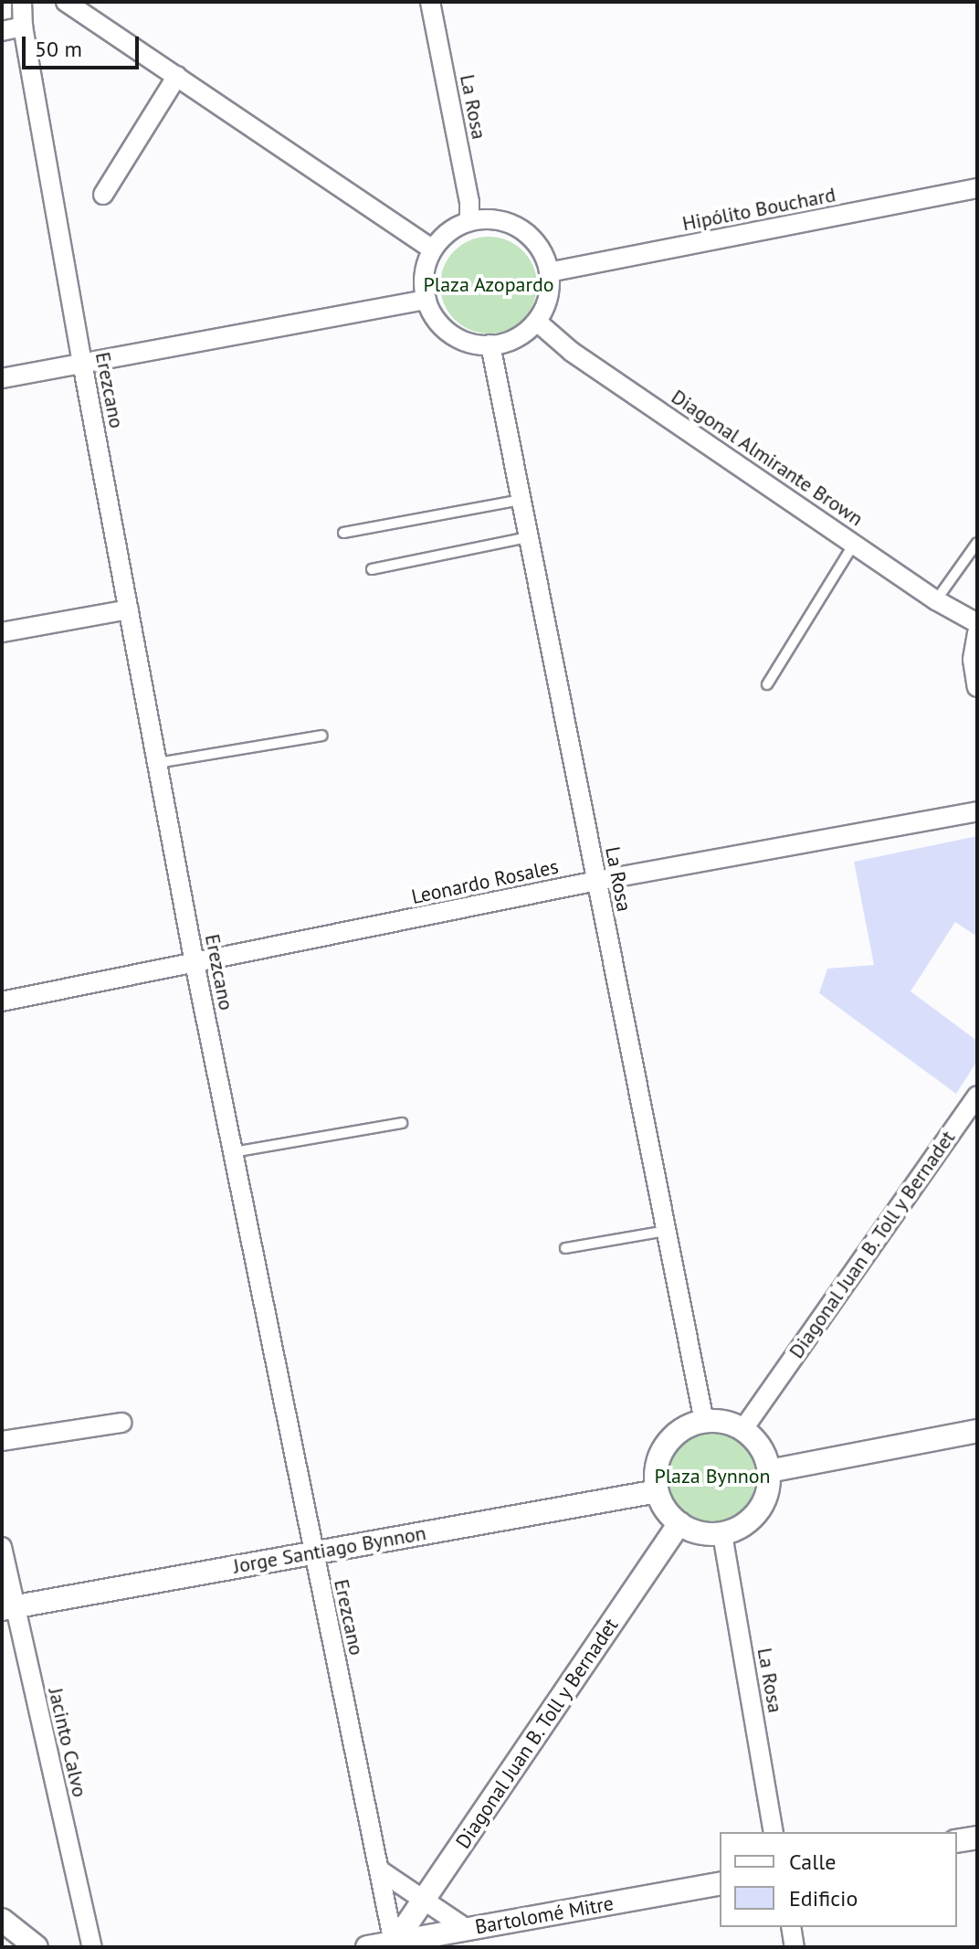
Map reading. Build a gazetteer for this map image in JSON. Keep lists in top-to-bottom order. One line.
{"streets":{"street":["La Rosa","Hipólito Bouchard","Erezcano","Diagonal Almirante Brown","Leonardo Rosales","Diagonal Juan B. Toll y Bernadet","Jorge Santiago Bynnon","Jacinto Calvo","Bartolomé Mitre"]},"crossings":[["La Rosa","Hipólito Bouchard"],["La Rosa","Diagonal Almirante Brown"],["La Rosa","Leonardo Rosales"],["La Rosa","Diagonal Juan B. Toll y Bernadet"],["La Rosa","Jorge Santiago Bynnon"],["Hipólito Bouchard","Diagonal Almirante Brown"],["Erezcano","Leonardo Rosales"],["Erezcano","Diagonal Juan B. Toll y Bernadet"],["Erezcano","Jorge Santiago Bynnon"],["Erezcano","Bartolomé Mitre"],["Diagonal Juan B. Toll y Bernadet","Jorge Santiago Bynnon"],["Diagonal Juan B. Toll y Bernadet","Bartolomé Mitre"],["Jorge Santiago Bynnon","Jacinto Calvo"]],"parks":["Plaza Azopardo","Plaza Bynnon"],"legend":["Calle","Edificio"],"scale_bar":"50 m"}
